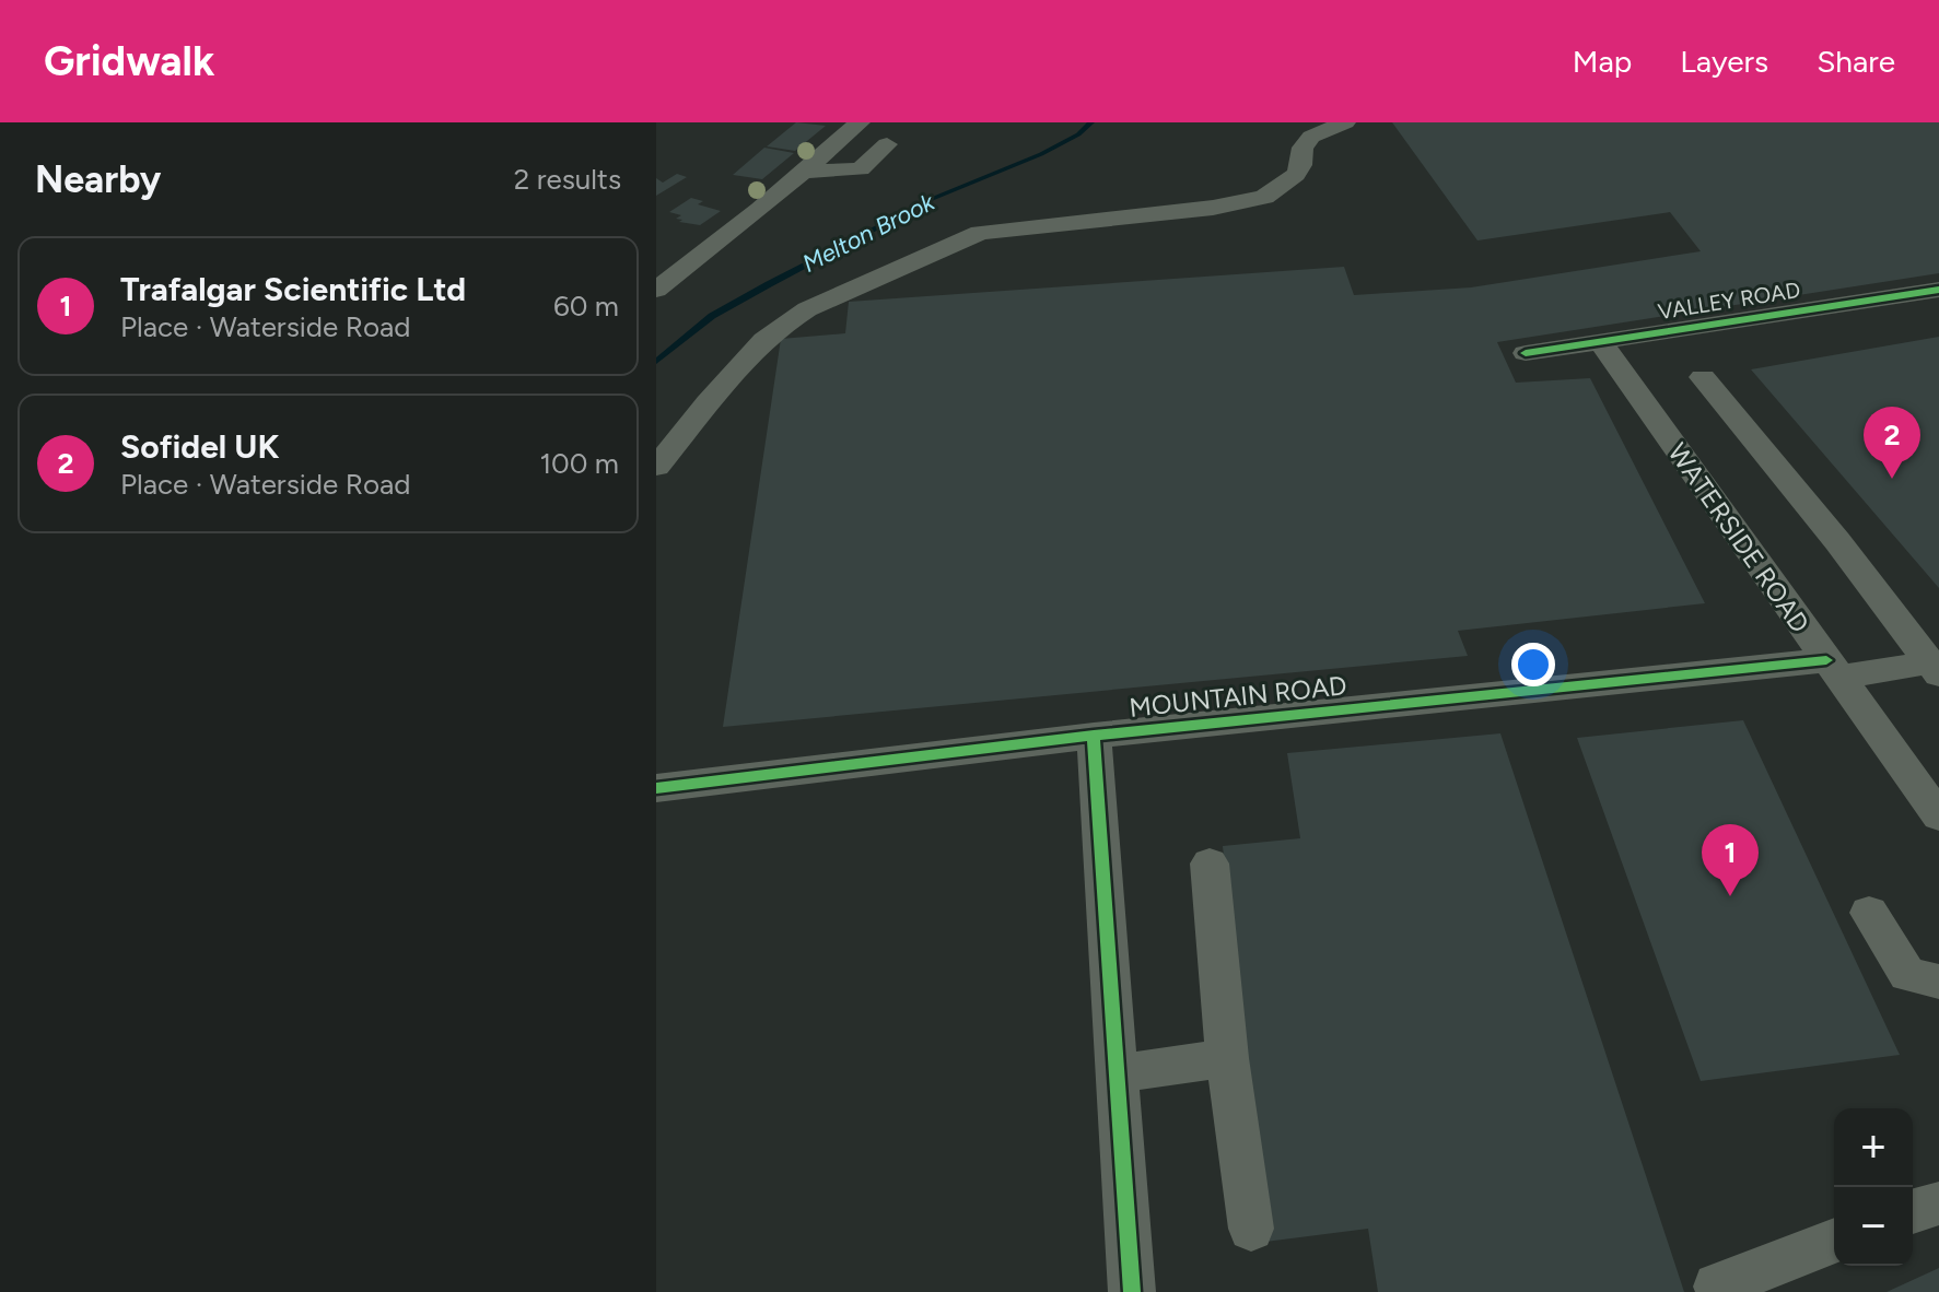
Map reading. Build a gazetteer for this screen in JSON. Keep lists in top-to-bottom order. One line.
{"streets":{"street":["VALLEY ROAD","WATERSIDE ROAD","MOUNTAIN ROAD"]},"crossings":[["VALLEY ROAD","WATERSIDE ROAD"],["WATERSIDE ROAD","MOUNTAIN ROAD"]],"water":["Melton Brook"],"page":{"header":"Gridwalk","nav":["Map","Layers","Share"],"heading":["Nearby","2 results"],"list":[{"mark":"1","name":"Trafalgar Scientific Ltd","note":"Place · Waterside Road","value":"60 m"},{"mark":"2","name":"Sofidel UK","note":"Place · Waterside Road","value":"100 m"}],"pins":["2","1"],"map_buttons":["+","−"]}}
